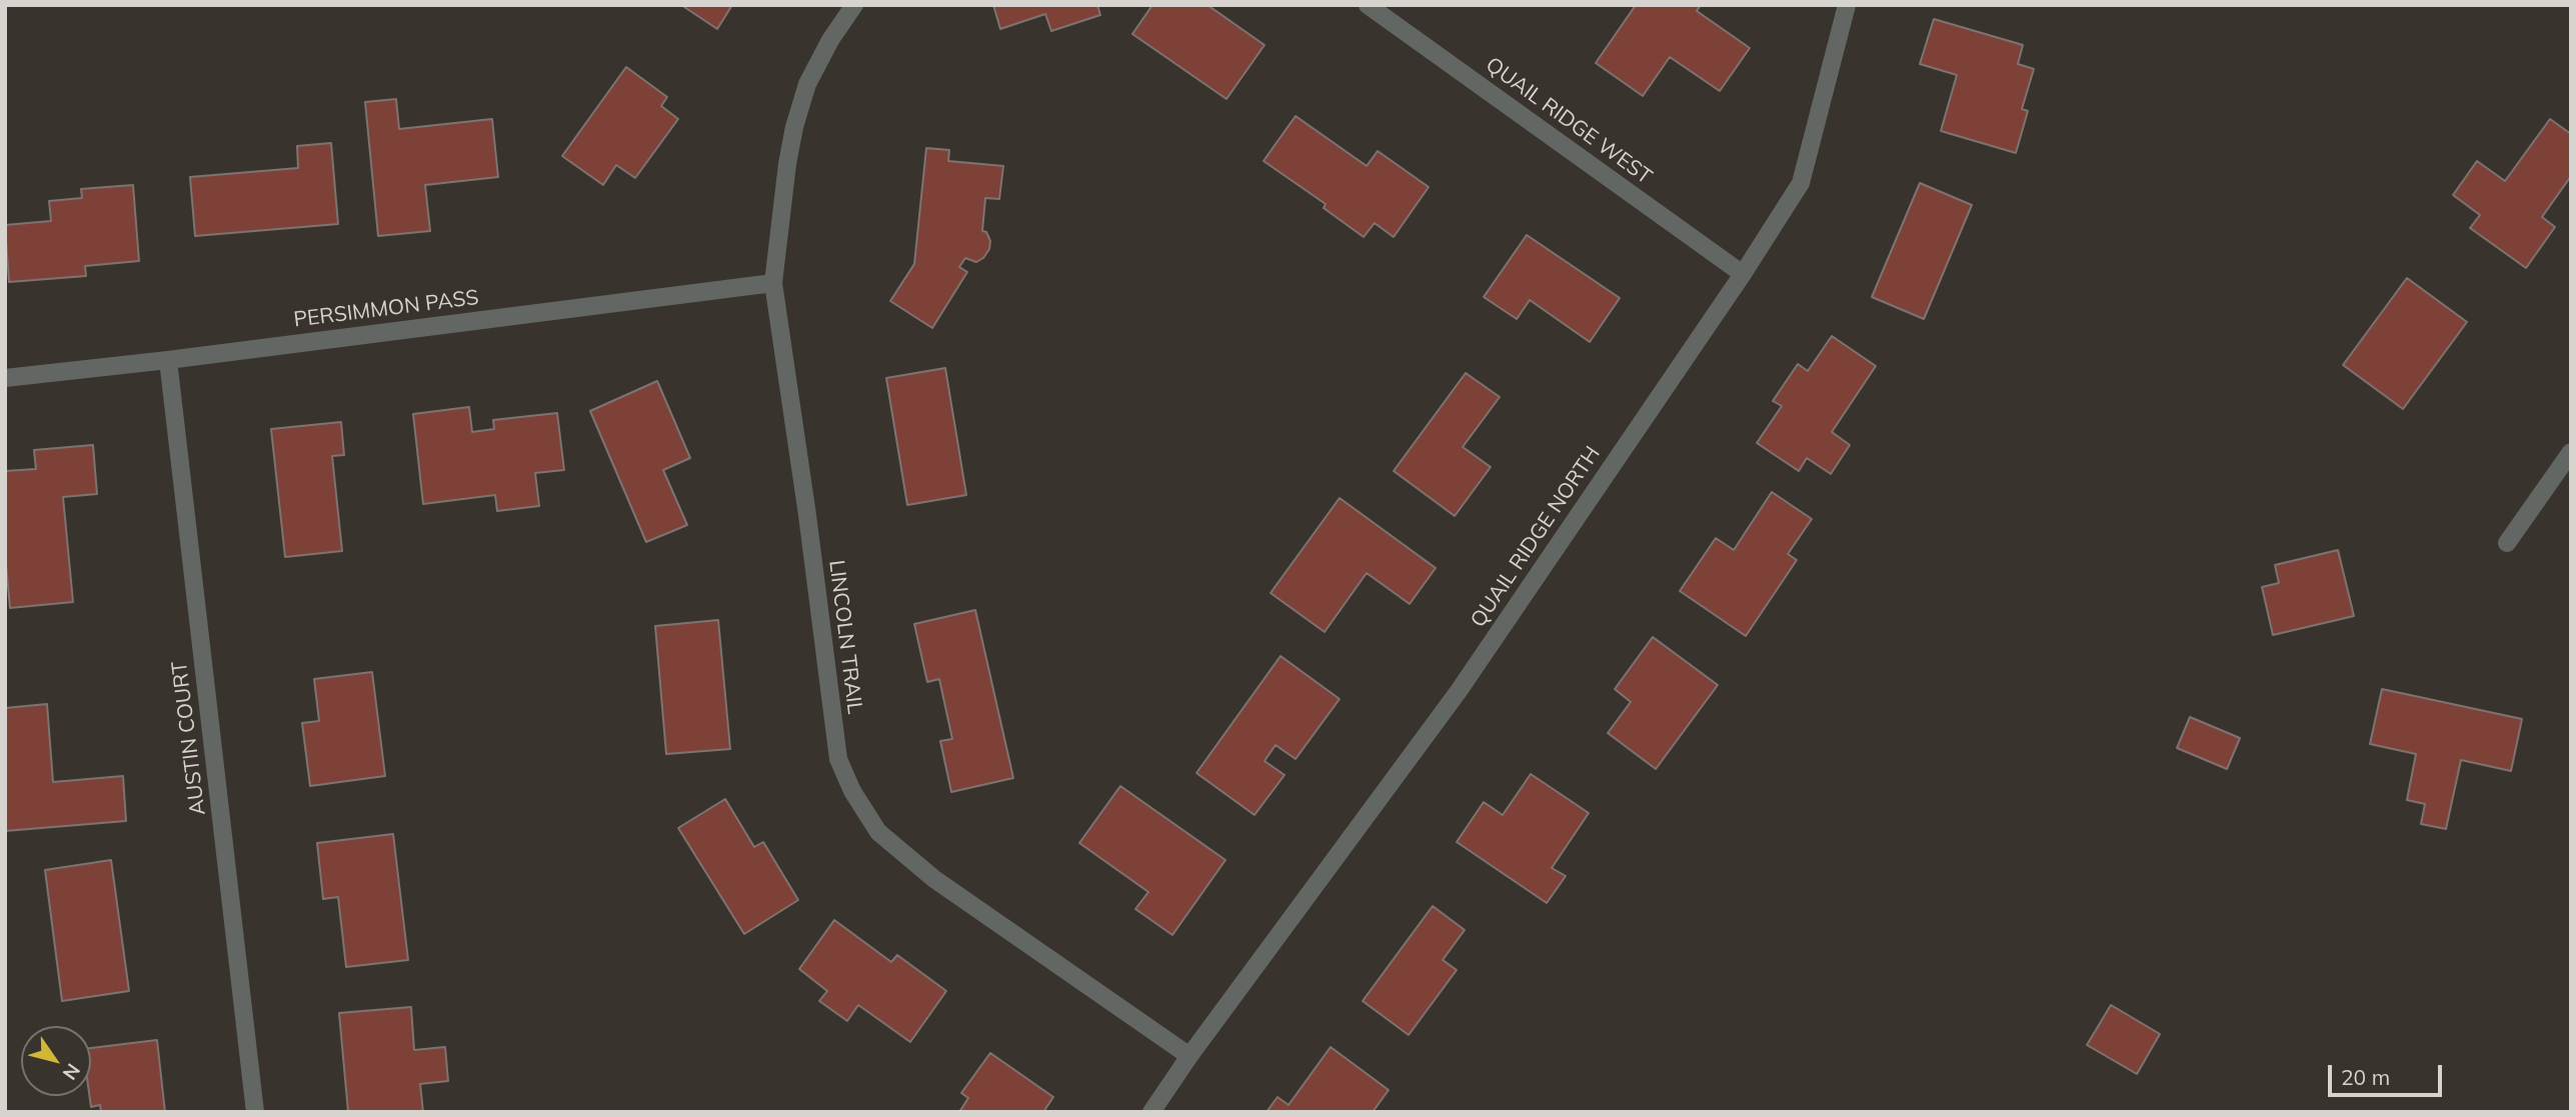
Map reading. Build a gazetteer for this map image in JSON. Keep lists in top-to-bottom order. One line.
{"streets":{"street":["QUAIL RIDGE WEST","PERSIMMON PASS","QUAIL RIDGE NORTH","LINCOLN TRAIL","AUSTIN COURT"]},"crossings":[["QUAIL RIDGE WEST","QUAIL RIDGE NORTH"],["PERSIMMON PASS","LINCOLN TRAIL"],["PERSIMMON PASS","AUSTIN COURT"],["QUAIL RIDGE NORTH","LINCOLN TRAIL"]],"scale_bar":"20 m","north":"bottom right"}
